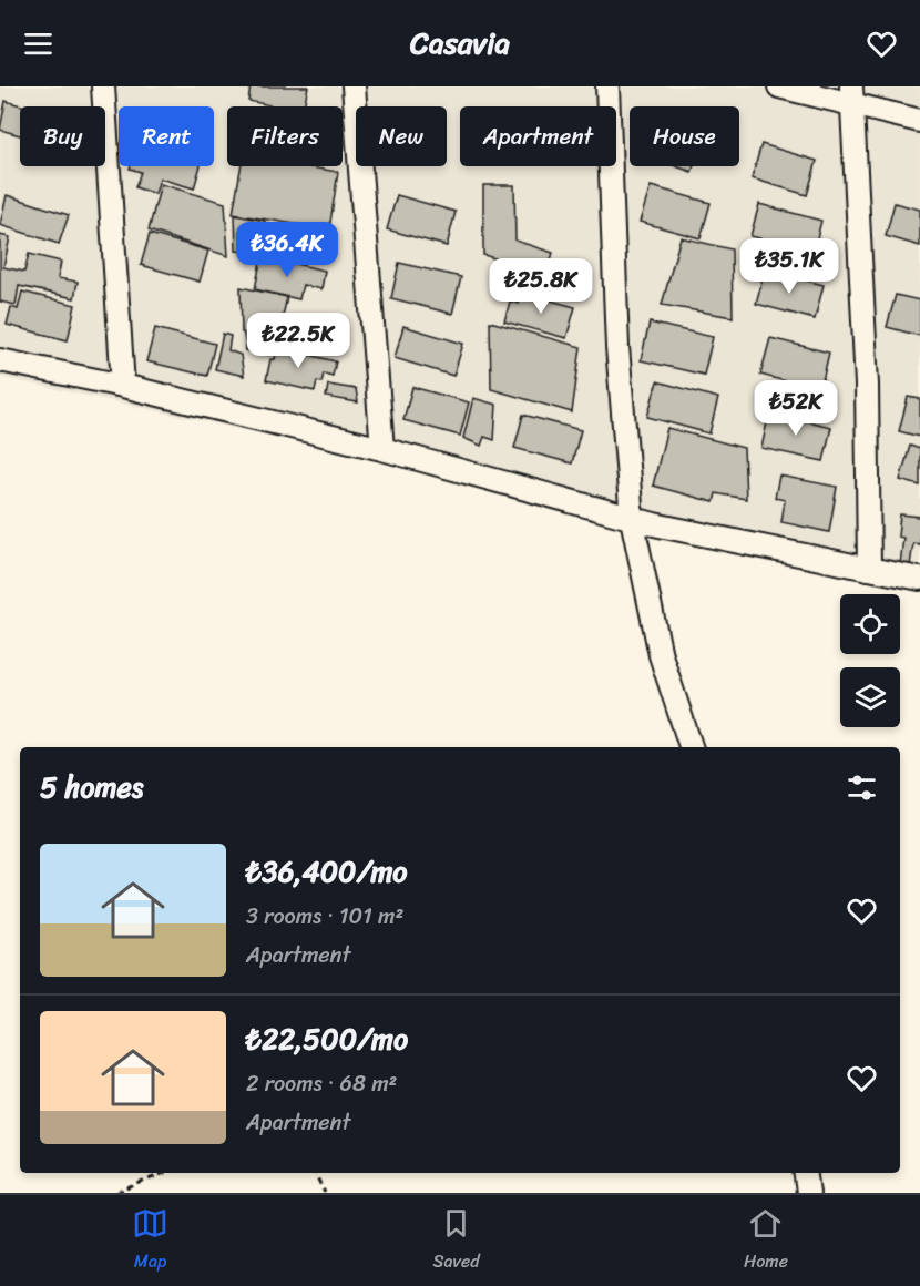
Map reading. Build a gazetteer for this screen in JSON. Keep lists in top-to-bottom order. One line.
{"page":{"header":"Casavia","chip":["Buy","Rent","Filters","New","Apartment","House"],"price":["₺36.4K","₺35.1K","₺25.8K","₺22.5K","₺52K"],"heading":"5 homes","list":[{"name":"₺36,400/mo","note":"3 rooms · 101 m² · Apartment"},{"name":"₺22,500/mo","note":"2 rooms · 68 m² · Apartment"}],"tabs":["Map","Saved","Home"]}}
